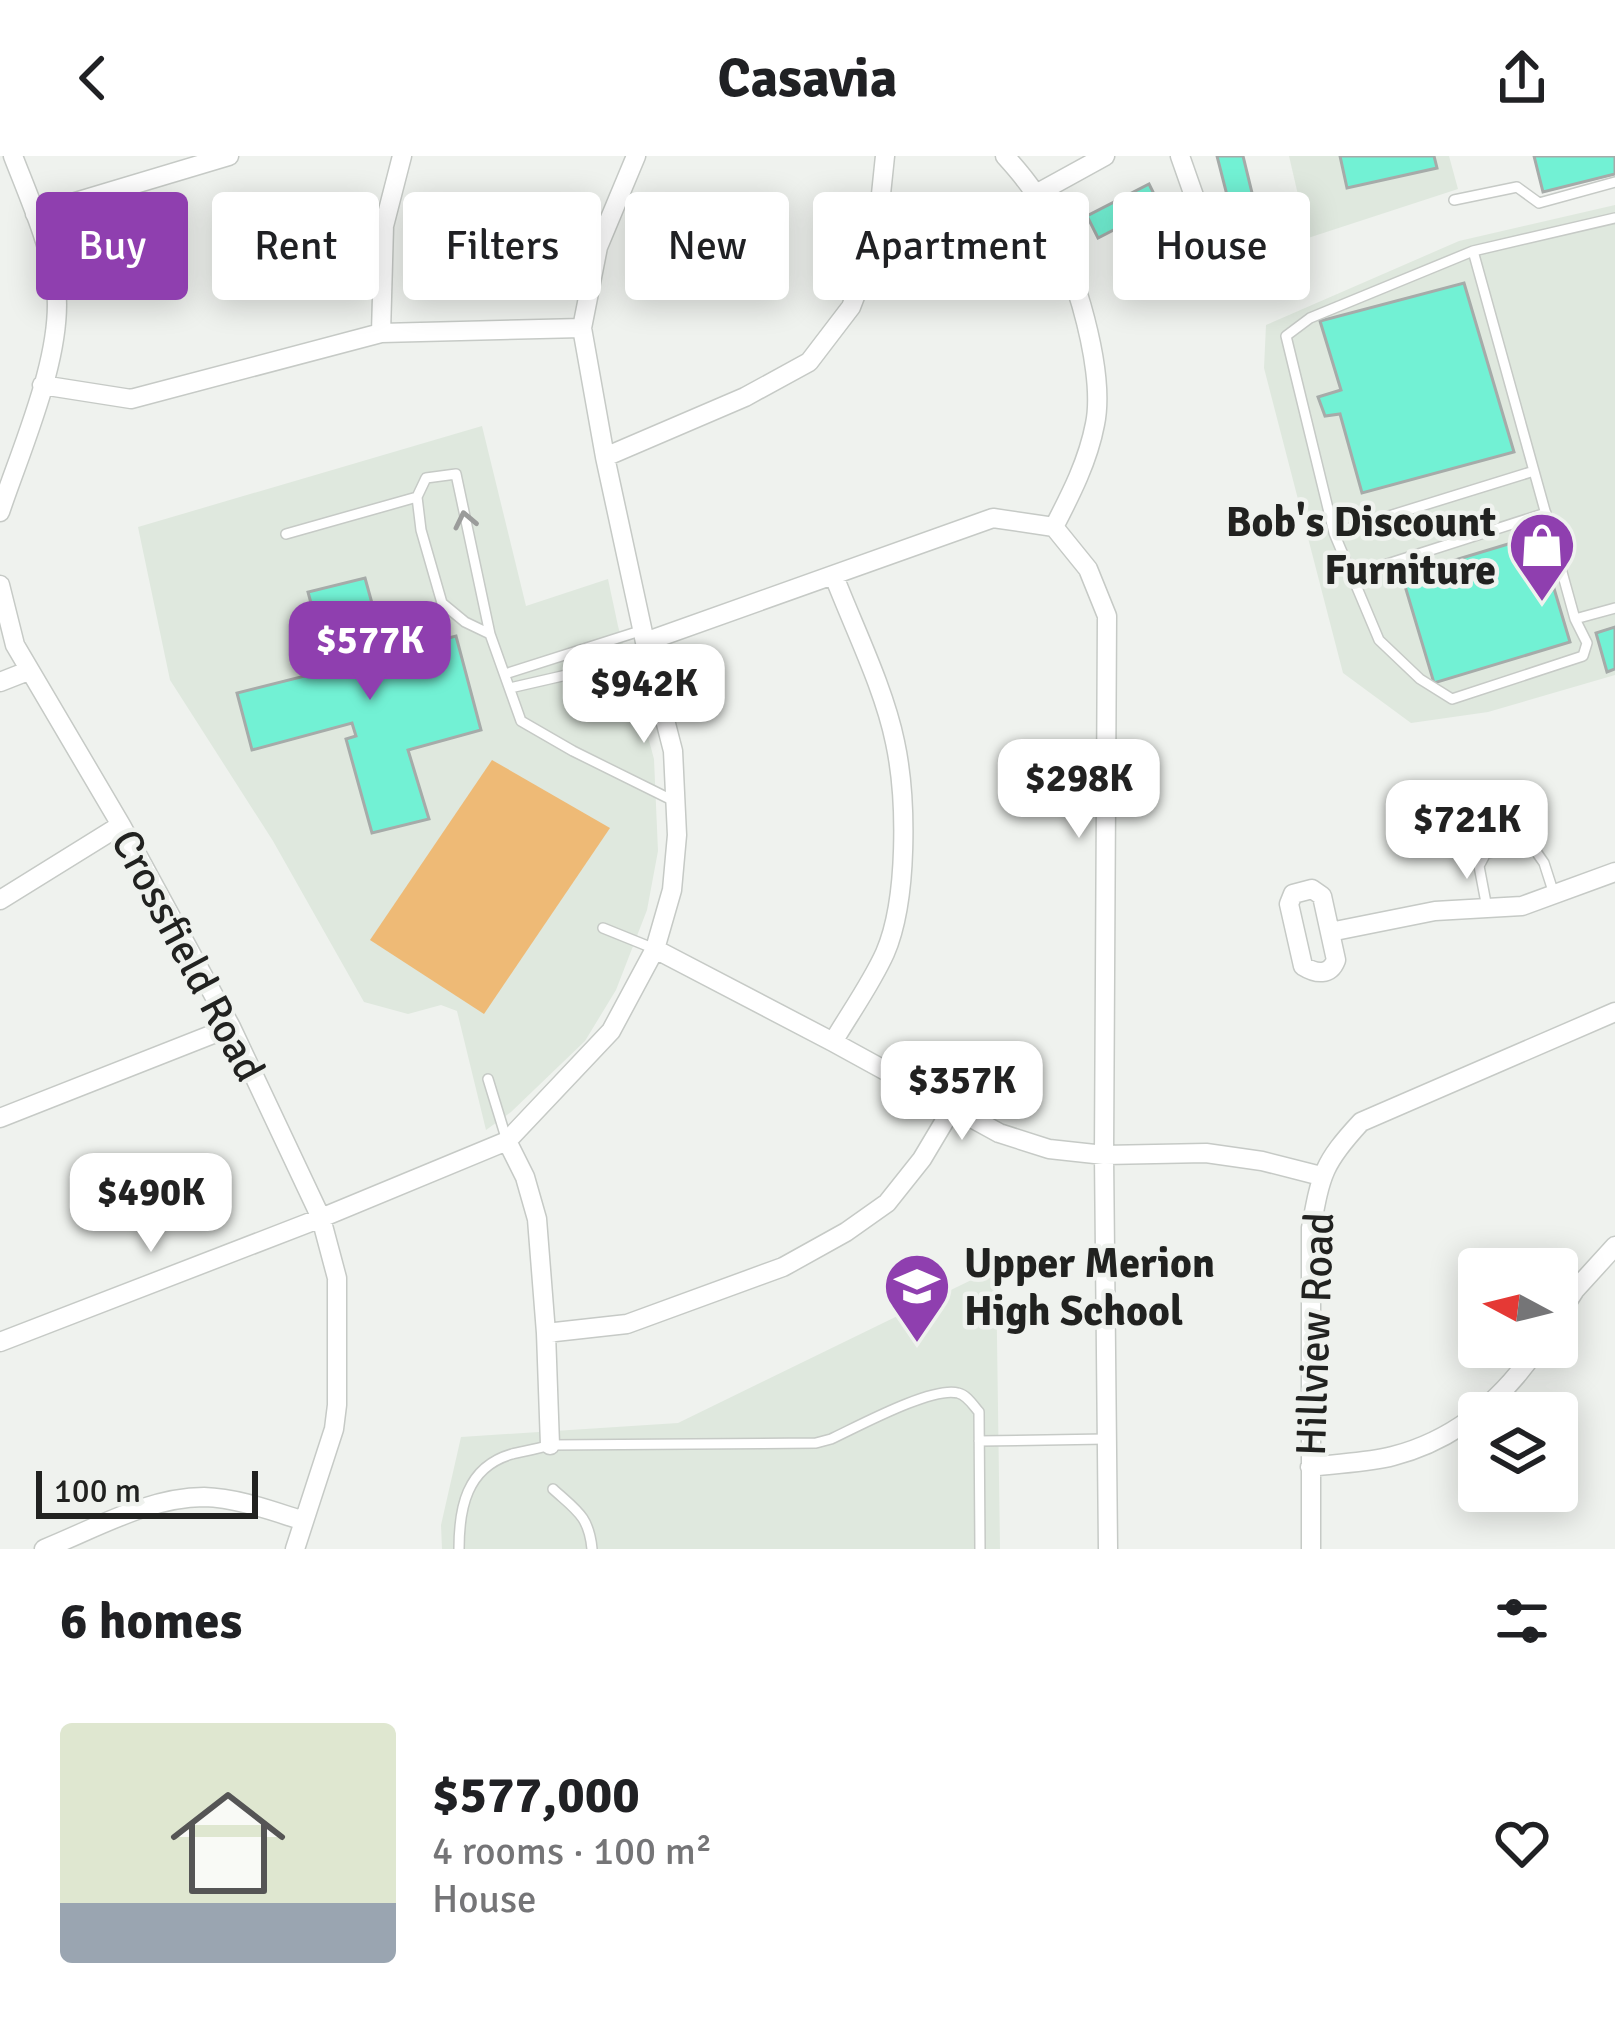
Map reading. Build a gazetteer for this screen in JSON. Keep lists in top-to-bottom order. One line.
{"streets":{"street":["Crossfield Road","Hillview Road"]},"places":{"shop":["Bob's Discount Furniture"],"school or university":["Upper Merion High School"]},"scale_bar":"100 m","north":"left","page":{"header":"Casavia","chip":["Buy","Rent","Filters","New","Apartment","House"],"price":["$577K","$942K","$298K","$721K","$357K","$490K"],"scale":"100 m","heading":"6 homes","list":[{"name":"$577,000","note":"4 rooms · 100 m² · House"}]}}
